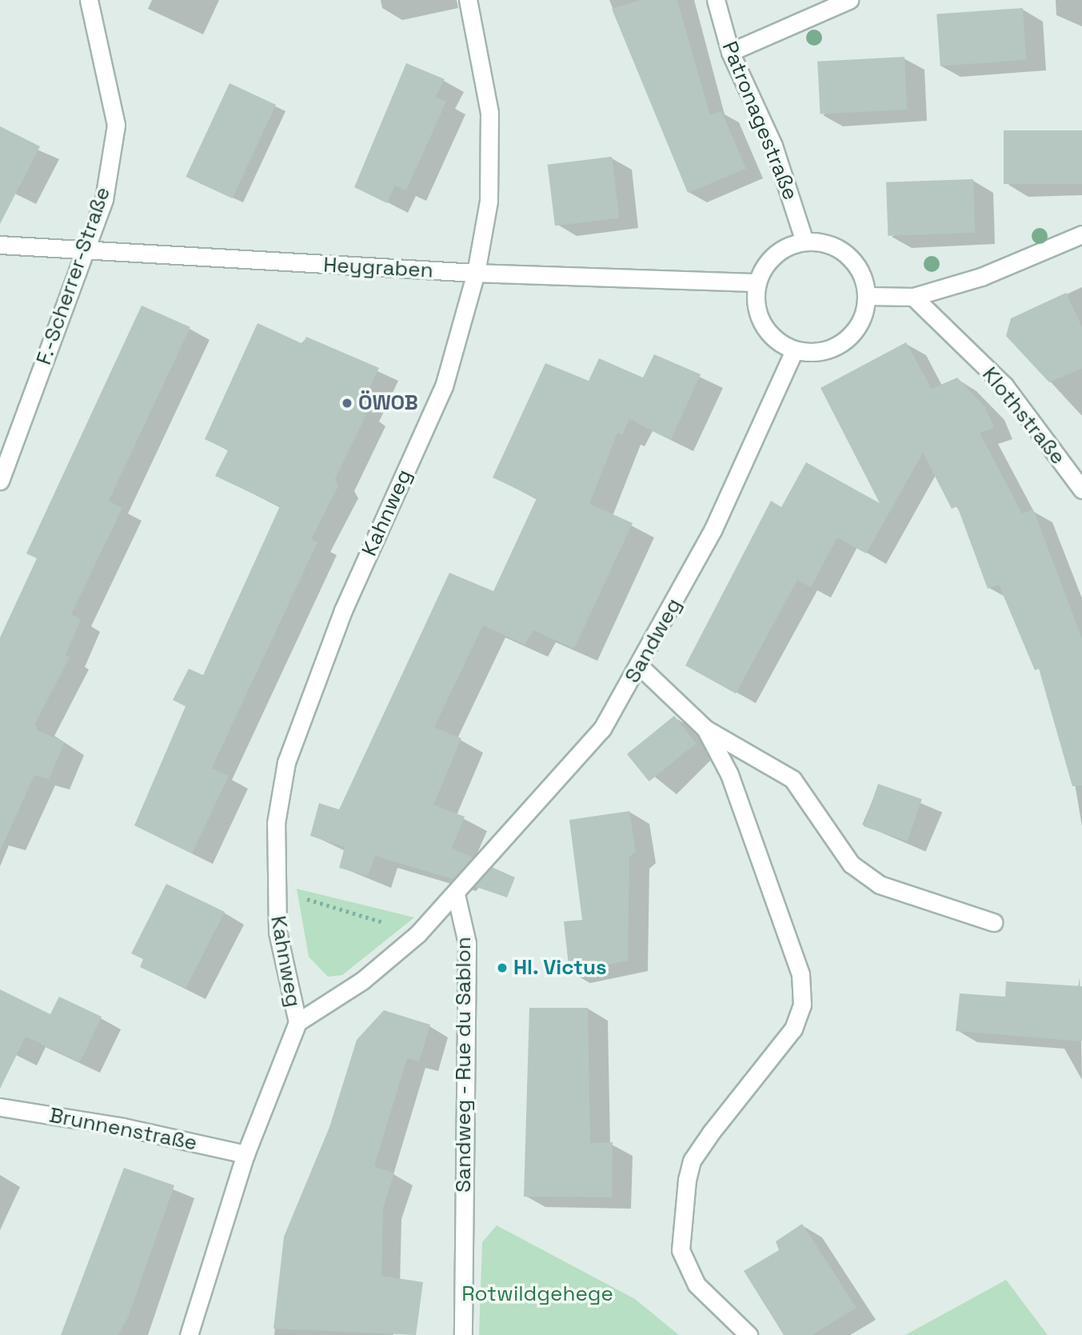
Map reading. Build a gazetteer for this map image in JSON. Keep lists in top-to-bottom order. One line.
{"streets":{"street":["Patronagestraße","Heygraben","F.-Scherrer-Straße","Klothstraße","Kahnweg","Sandweg","Sandweg - Rue du Sablon","Brunnenstraße"]},"crossings":[["Patronagestraße","Heygraben"],["Patronagestraße","Sandweg"],["Heygraben","F.-Scherrer-Straße"],["Heygraben","Kahnweg"],["Heygraben","Sandweg"],["Kahnweg","Sandweg - Rue du Sablon"],["Sandweg","Sandweg - Rue du Sablon"]],"parks":["Rotwildgehege"],"places":["ÖWOB","Hl. Victus"]}
